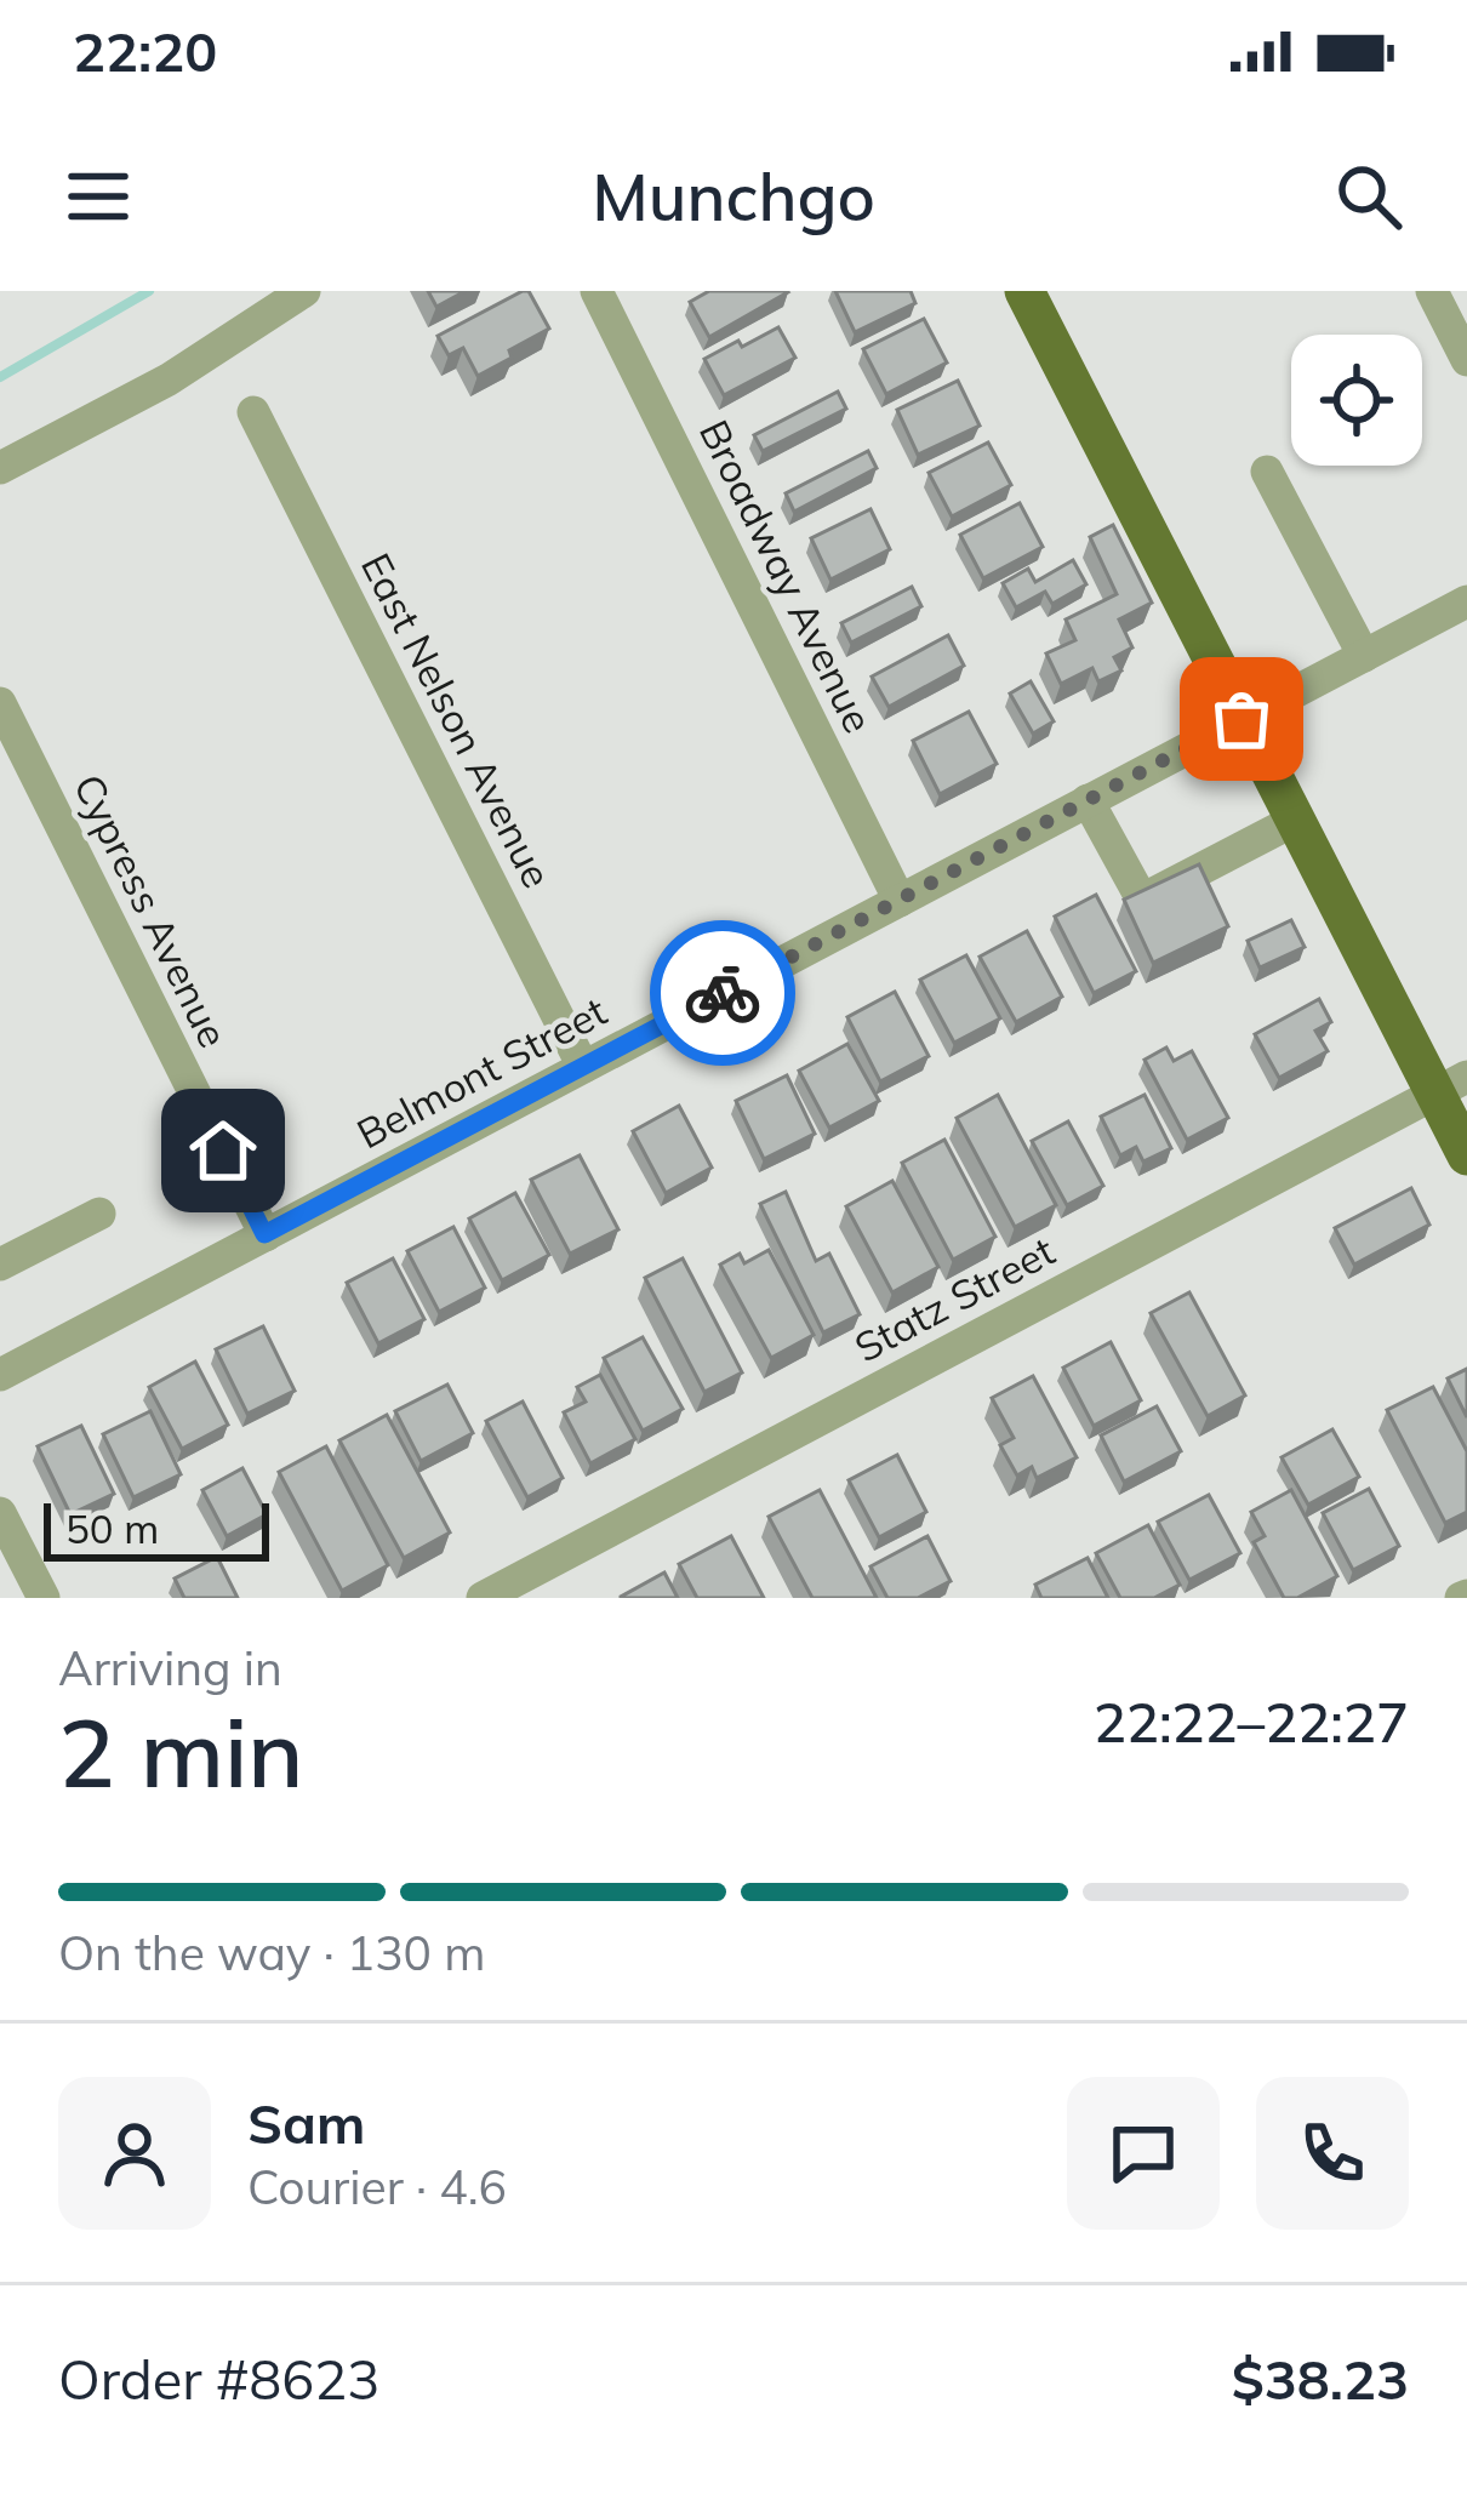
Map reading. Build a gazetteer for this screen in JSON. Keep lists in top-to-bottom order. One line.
{"streets":{"street":["Broadway Avenue","East Nelson Avenue","Cypress Avenue","Belmont Street","Statz Street"]},"crossings":[["Broadway Avenue","Belmont Street"],["East Nelson Avenue","Belmont Street"],["Cypress Avenue","Belmont Street"]],"scale_bar":"50 m","page":{"status":"22:20","header":"Munchgo","scale":"50 m","heading":["2 min","Arriving in","22:22–22:27"],"panel":["Sam","Courier · 4.6","Order #8623","$38.23"],"bar":"On the way · 130 m"}}
